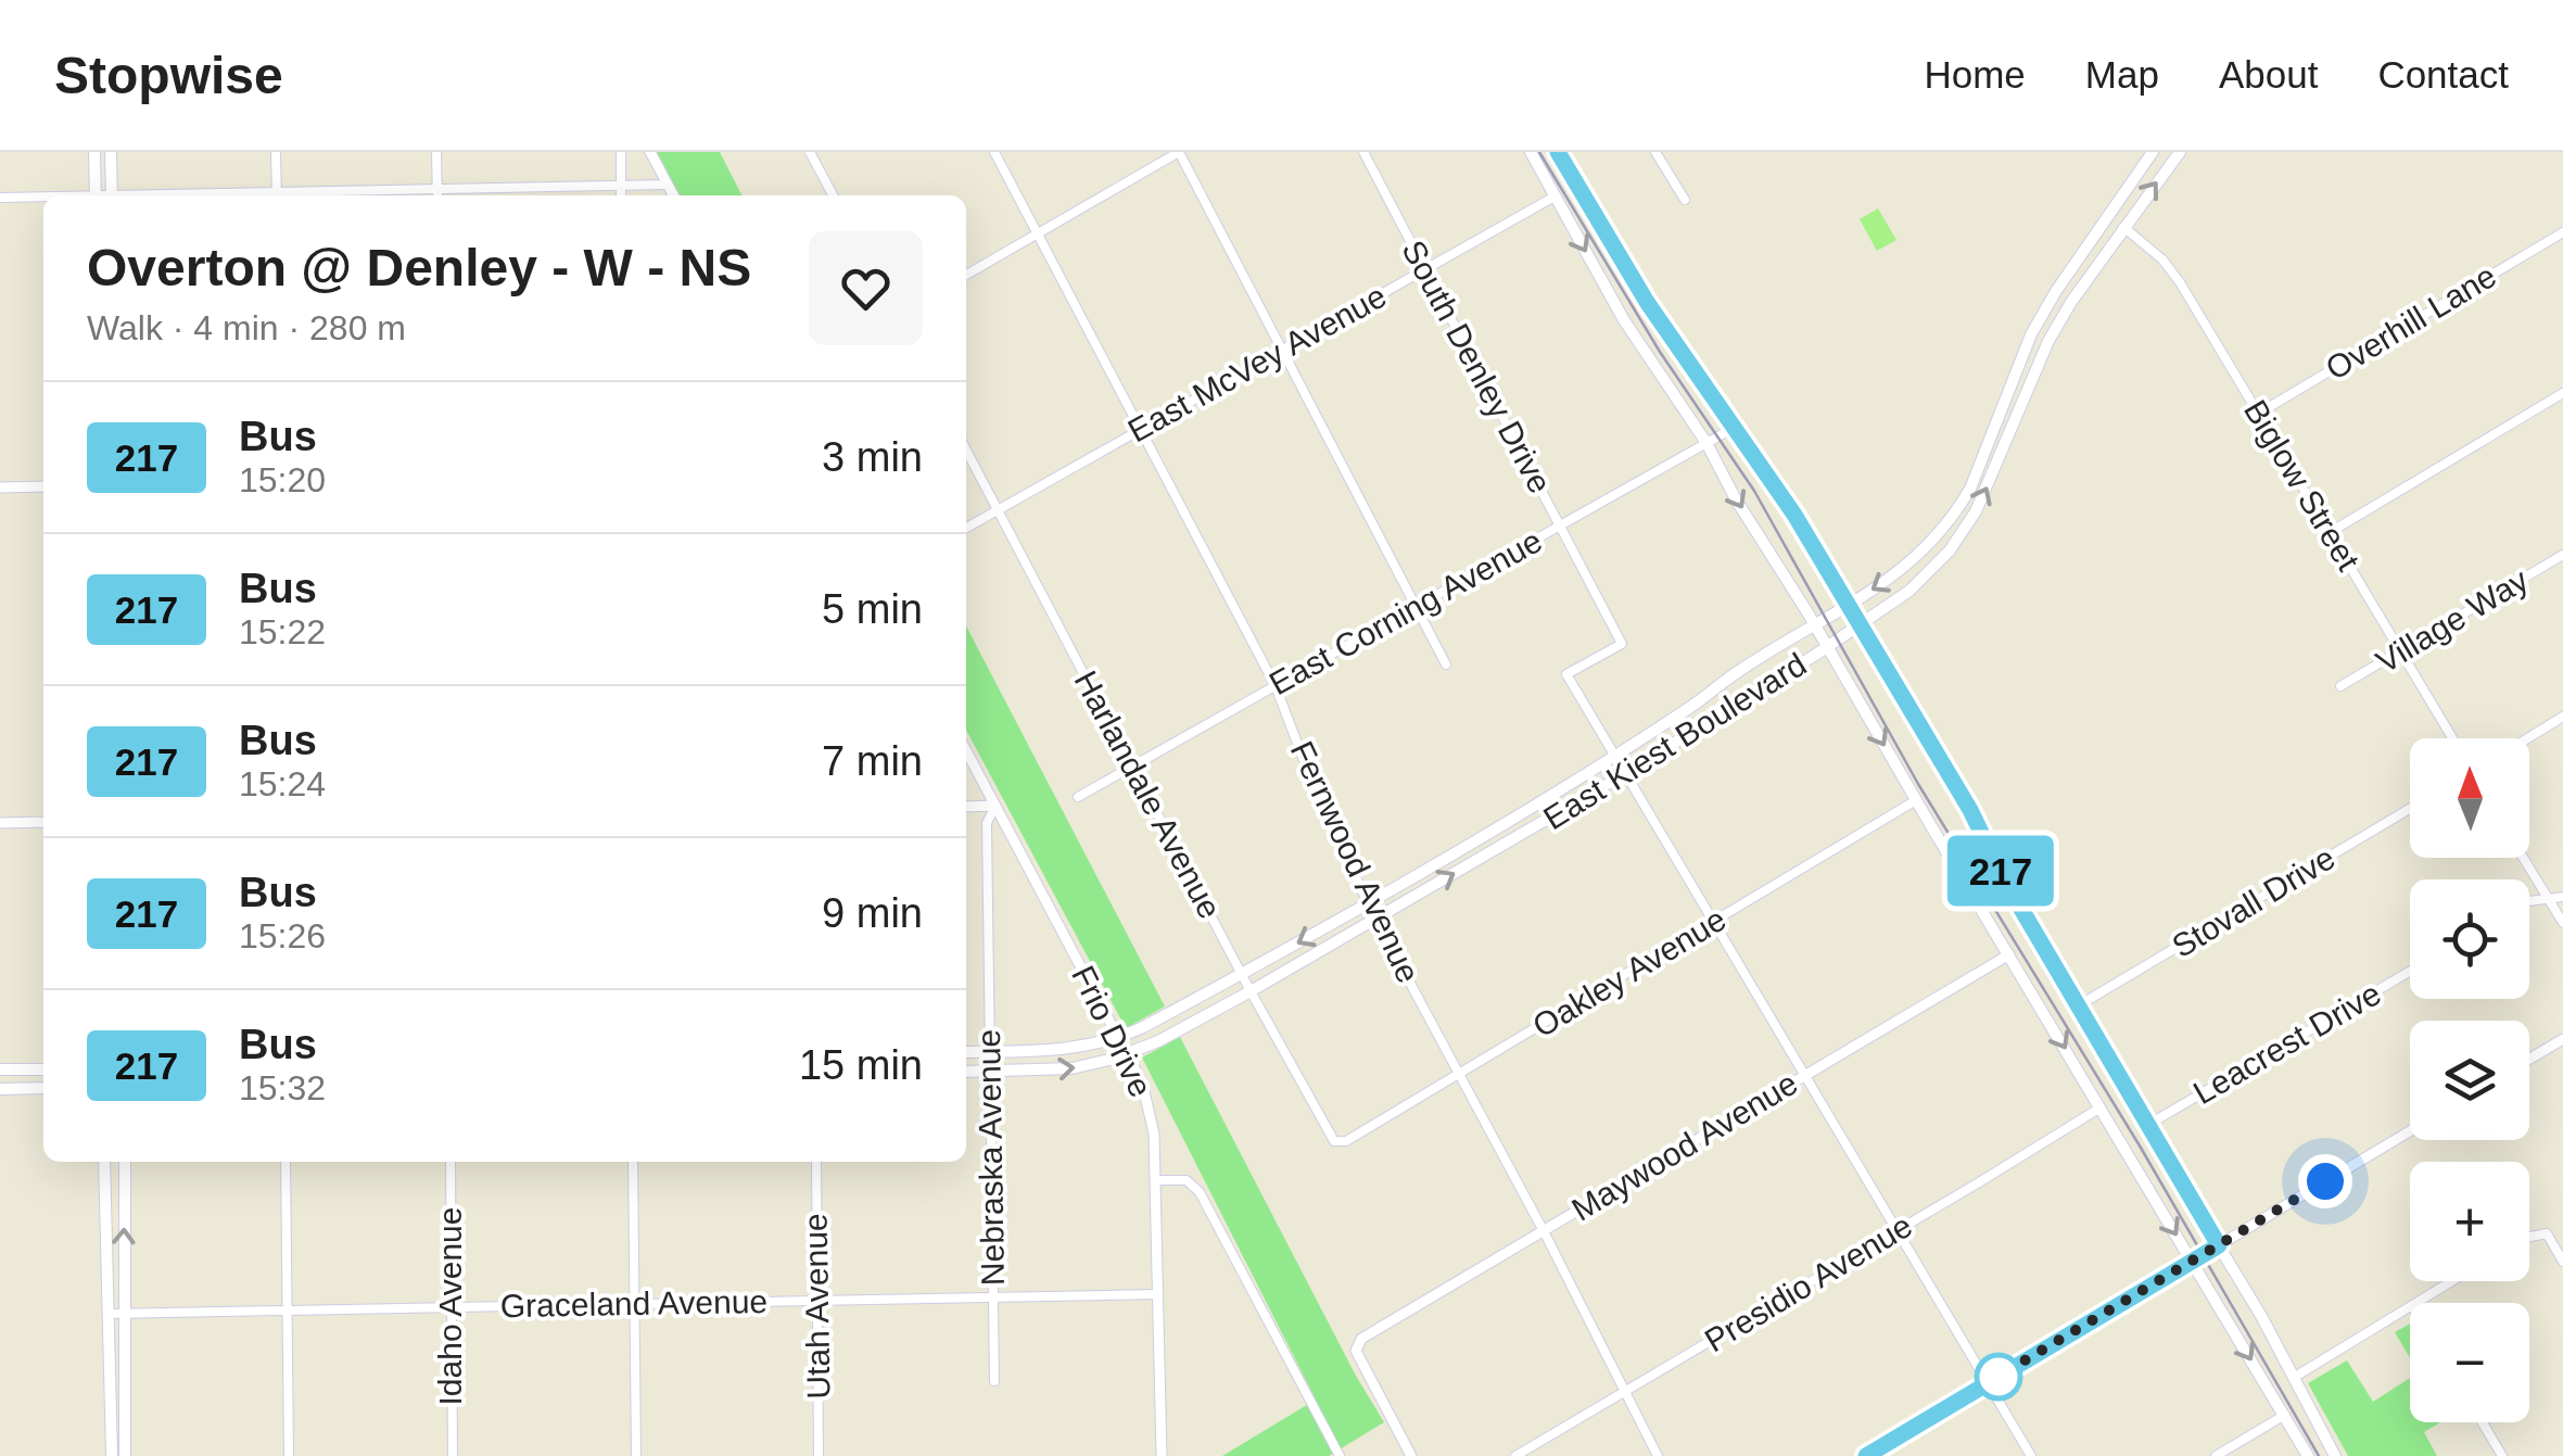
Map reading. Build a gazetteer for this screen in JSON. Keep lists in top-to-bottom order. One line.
{"streets":{"main road":["East Kiest Boulevard"],"street":["Overhill Lane","East McVey Avenue","South Denley Drive","Biglow Street","East Corning Avenue","Village Way","Harlandale Avenue","Fernwood Avenue","Stovall Drive","Oakley Avenue","Frio Drive","Leacrest Drive","Maywood Avenue","Nebraska Avenue","Presidio Avenue","Graceland Avenue","Idaho Avenue","Utah Avenue"]},"crossings":[["Overhill Lane","Biglow Street"],["East McVey Avenue","South Denley Drive"],["East McVey Avenue","Harlandale Avenue"],["East McVey Avenue","Fernwood Avenue"],["South Denley Drive","East Corning Avenue"],["South Denley Drive","East Kiest Boulevard"],["South Denley Drive","Oakley Avenue"],["South Denley Drive","Maywood Avenue"],["South Denley Drive","Presidio Avenue"],["Biglow Street","Village Way"],["Biglow Street","East Kiest Boulevard"],["East Corning Avenue","Harlandale Avenue"],["East Corning Avenue","Fernwood Avenue"],["East Kiest Boulevard","Harlandale Avenue"],["East Kiest Boulevard","Fernwood Avenue"],["East Kiest Boulevard","Frio Drive"],["East Kiest Boulevard","Nebraska Avenue"],["Harlandale Avenue","Oakley Avenue"],["Fernwood Avenue","Oakley Avenue"],["Fernwood Avenue","Maywood Avenue"],["Fernwood Avenue","Presidio Avenue"],["Frio Drive","Nebraska Avenue"],["Frio Drive","Graceland Avenue"],["Nebraska Avenue","Graceland Avenue"],["Graceland Avenue","Idaho Avenue"],["Graceland Avenue","Utah Avenue"]],"lines":["bus line 217"],"north":"top","page":{"header":"Stopwise","nav":["Home","Map","About","Contact"],"on_map":"217","heading":["Overton @ Denley - W - NS","Walk · 4 min · 280 m"],"list":[{"mark":"217","name":"Bus","note":"15:20","value":"3 min"},{"mark":"217","name":"Bus","note":"15:22","value":"5 min"},{"mark":"217","name":"Bus","note":"15:24","value":"7 min"},{"mark":"217","name":"Bus","note":"15:26","value":"9 min"},{"mark":"217","name":"Bus","note":"15:32","value":"15 min"}],"map_buttons":["+","−"]}}
